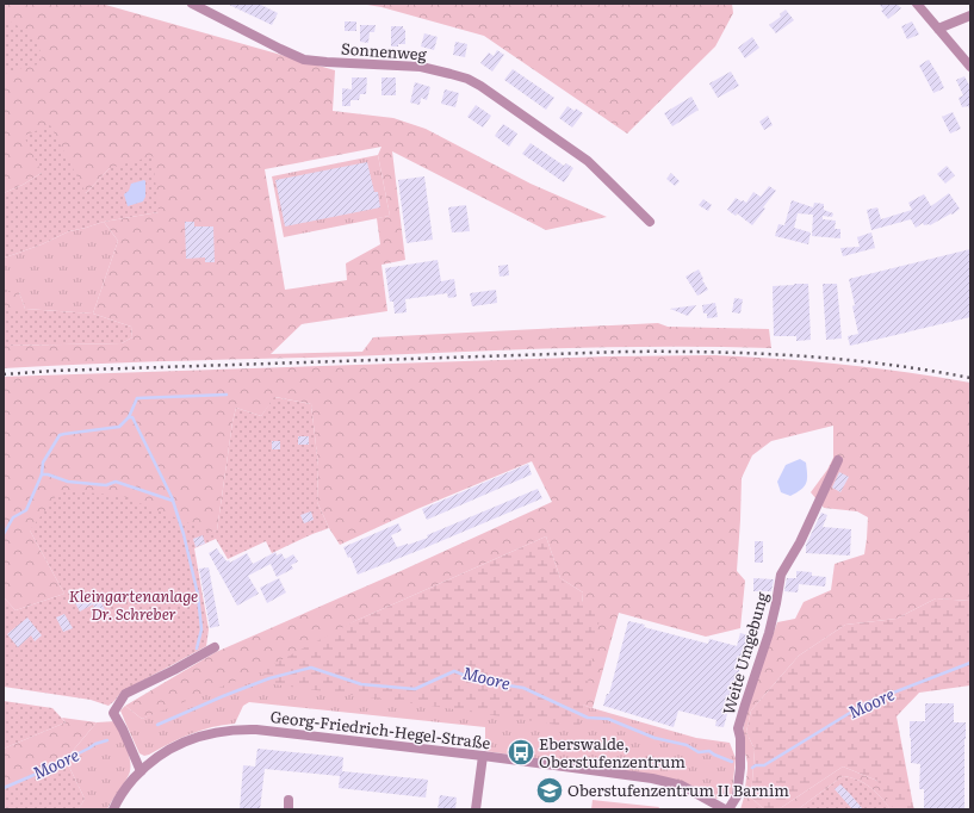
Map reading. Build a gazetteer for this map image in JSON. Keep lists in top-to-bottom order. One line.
{"streets":{"street":["Sonnenweg","Weite Umgebung","Georg-Friedrich-Hegel-Straße"]},"water":["Moore"],"parks":["Kleingartenanlage Dr. Schreber"],"places":{"bus stop":["Eberswalde, Oberstufenzentrum"],"school or university":["Oberstufenzentrum II Barnim"]}}
